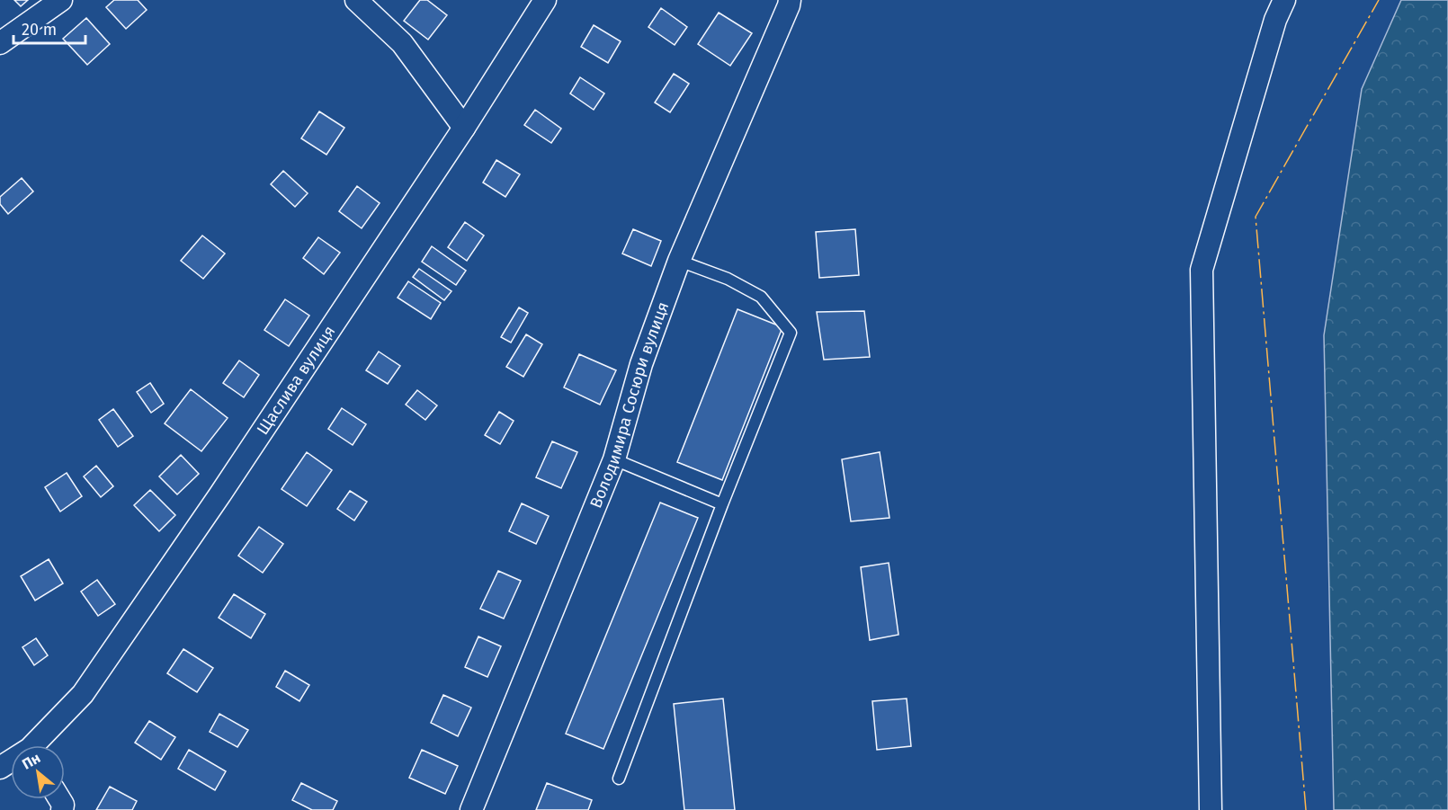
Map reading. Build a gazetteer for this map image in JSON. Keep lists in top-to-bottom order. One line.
{"streets":{"street":["Щаслива вулиця","Володимира Сосюри вулиця"]},"scale_bar":"20 m","north":"top left"}
